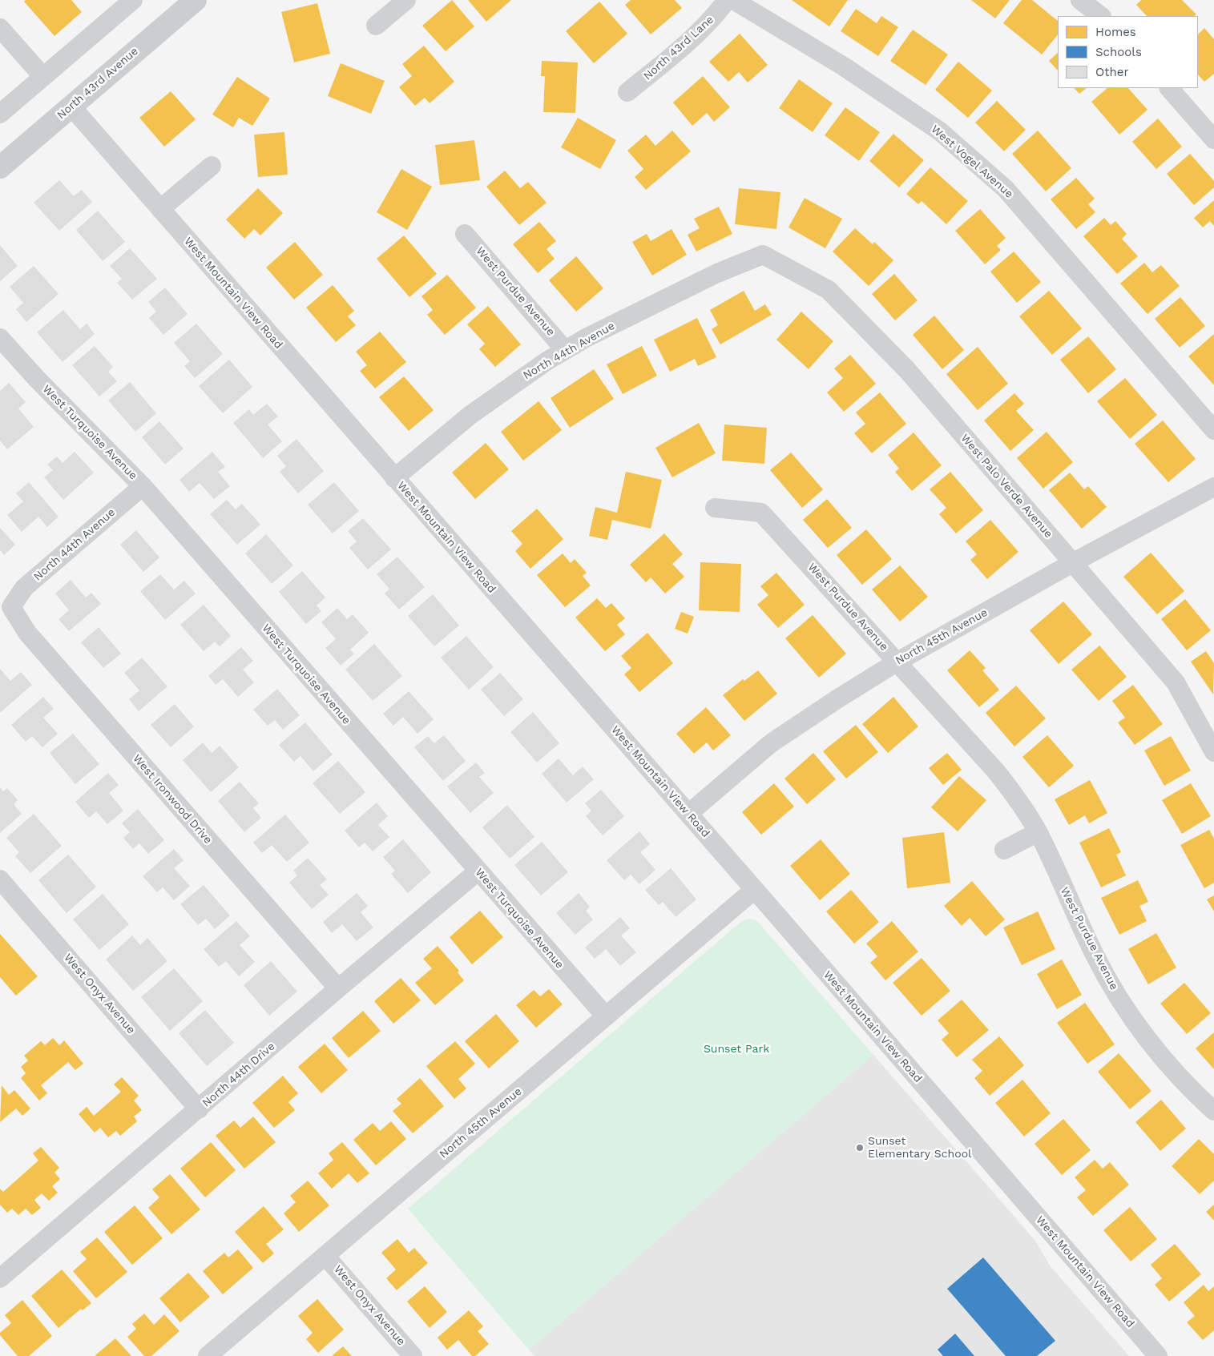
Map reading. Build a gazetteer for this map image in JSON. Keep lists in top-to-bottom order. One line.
{"streets":{"main road":["North 43rd Avenue"],"street":["North 43rd Lane","West Vogel Avenue","West Purdue Avenue","West Mountain View Road","North 44th Avenue","West Turquoise Avenue","West Palo Verde Avenue","North 45th Avenue","West Ironwood Drive","West Onyx Avenue","North 44th Drive"]},"crossings":[["North 43rd Avenue","West Mountain View Road"],["West Purdue Avenue","North 44th Avenue"],["West Purdue Avenue","North 45th Avenue"],["West Mountain View Road","North 44th Avenue"],["West Mountain View Road","North 45th Avenue"],["North 44th Avenue","West Turquoise Avenue"],["North 44th Avenue","West Palo Verde Avenue"],["North 44th Avenue","West Ironwood Drive"],["West Turquoise Avenue","North 45th Avenue"],["West Turquoise Avenue","North 44th Drive"],["West Palo Verde Avenue","North 45th Avenue"],["North 45th Avenue","West Onyx Avenue"],["West Ironwood Drive","North 44th Drive"],["West Onyx Avenue","North 44th Drive"]],"parks":["Sunset Park"],"places":["Sunset Elementary School"],"legend":["Homes","Schools","Other"]}
